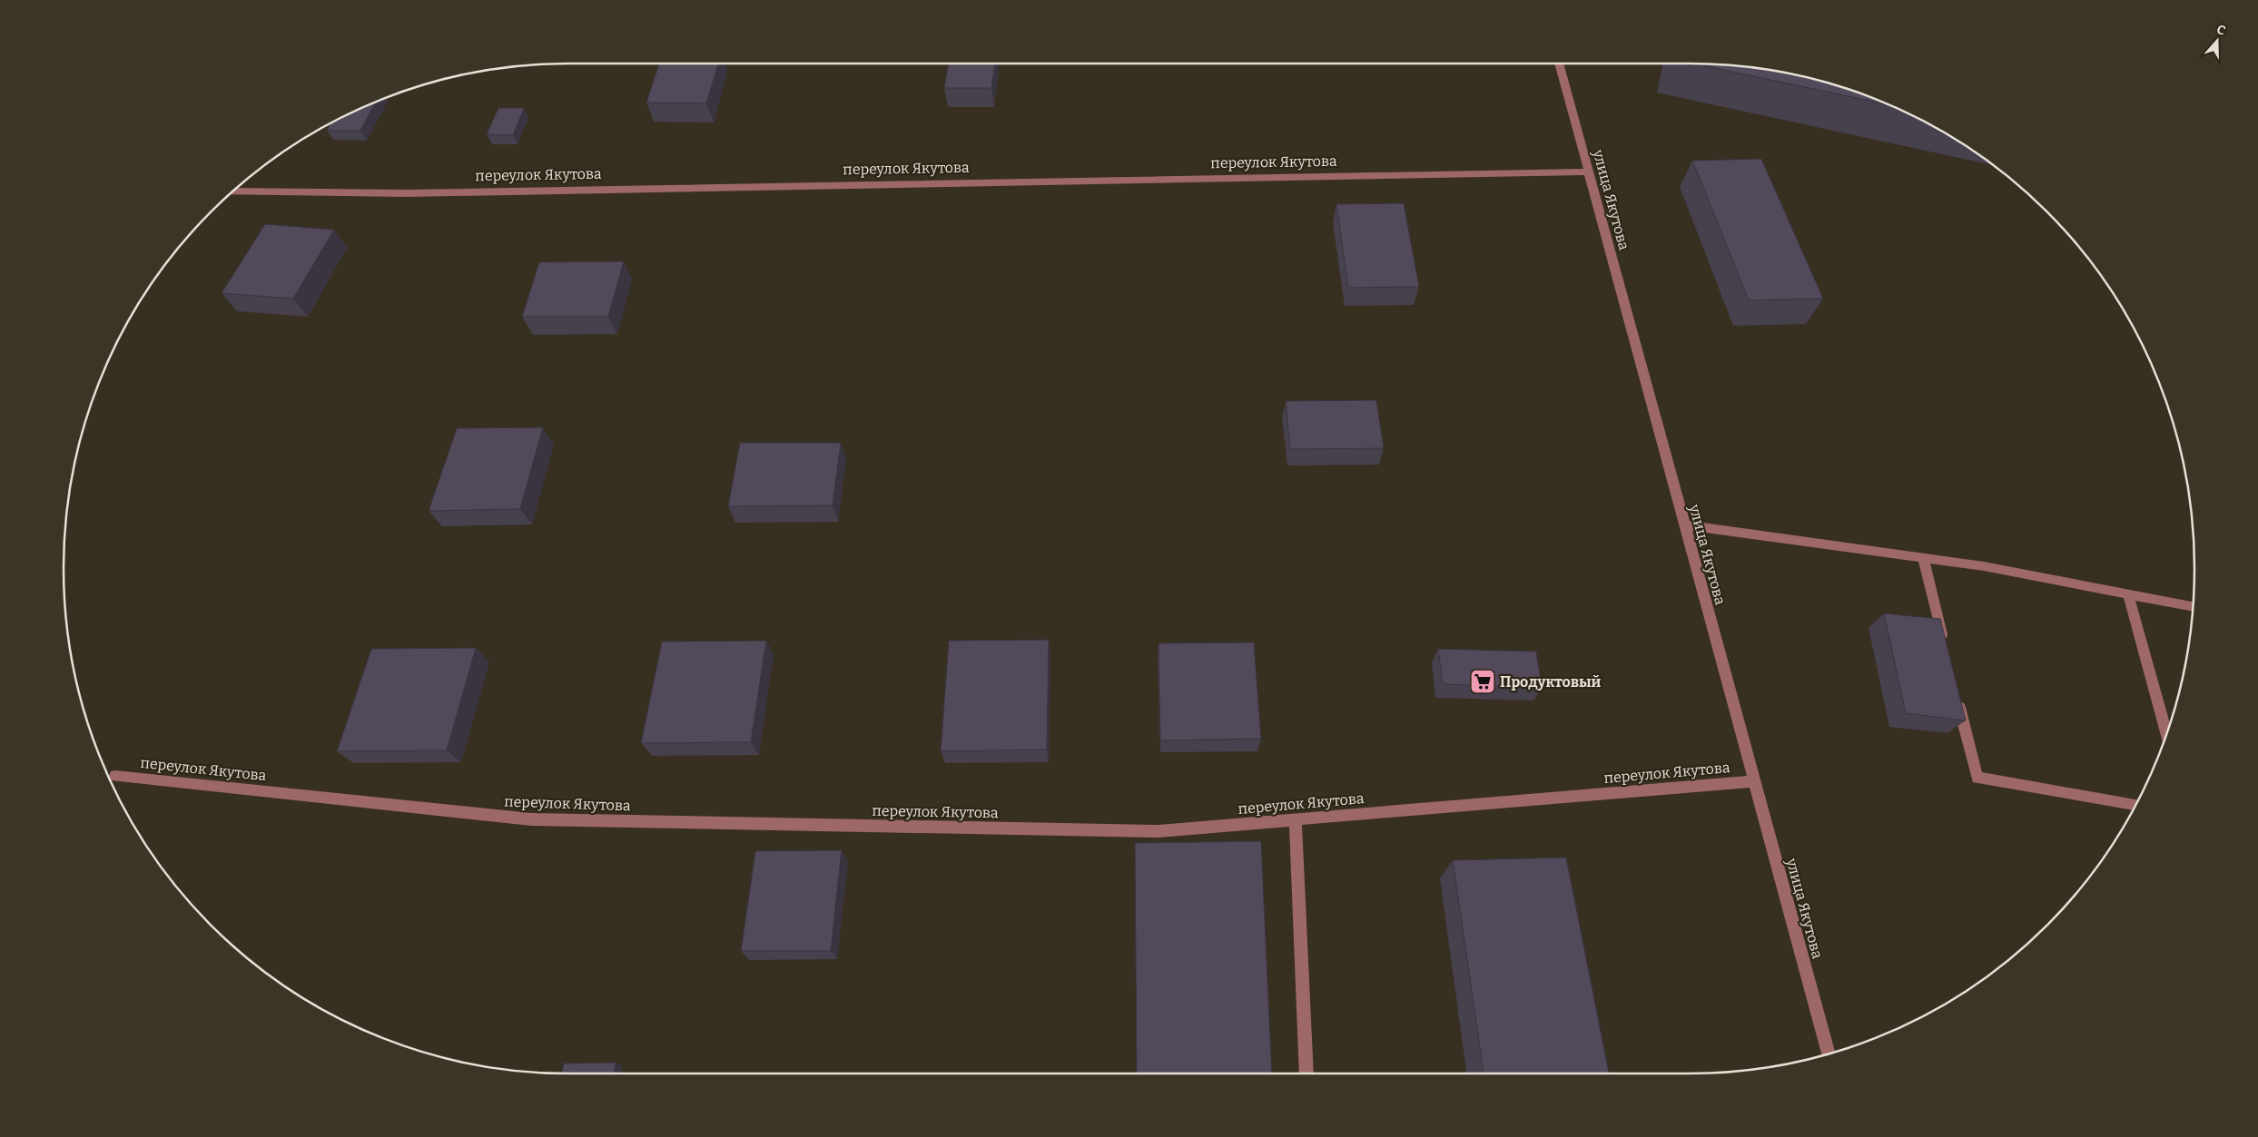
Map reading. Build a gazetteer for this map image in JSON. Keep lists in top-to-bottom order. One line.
{"streets":{"street":["переулок Якутова","улица Якутова"]},"crossings":[["переулок Якутова","улица Якутова"]],"places":{"supermarket":["Продуктовый"]},"north":"top"}
